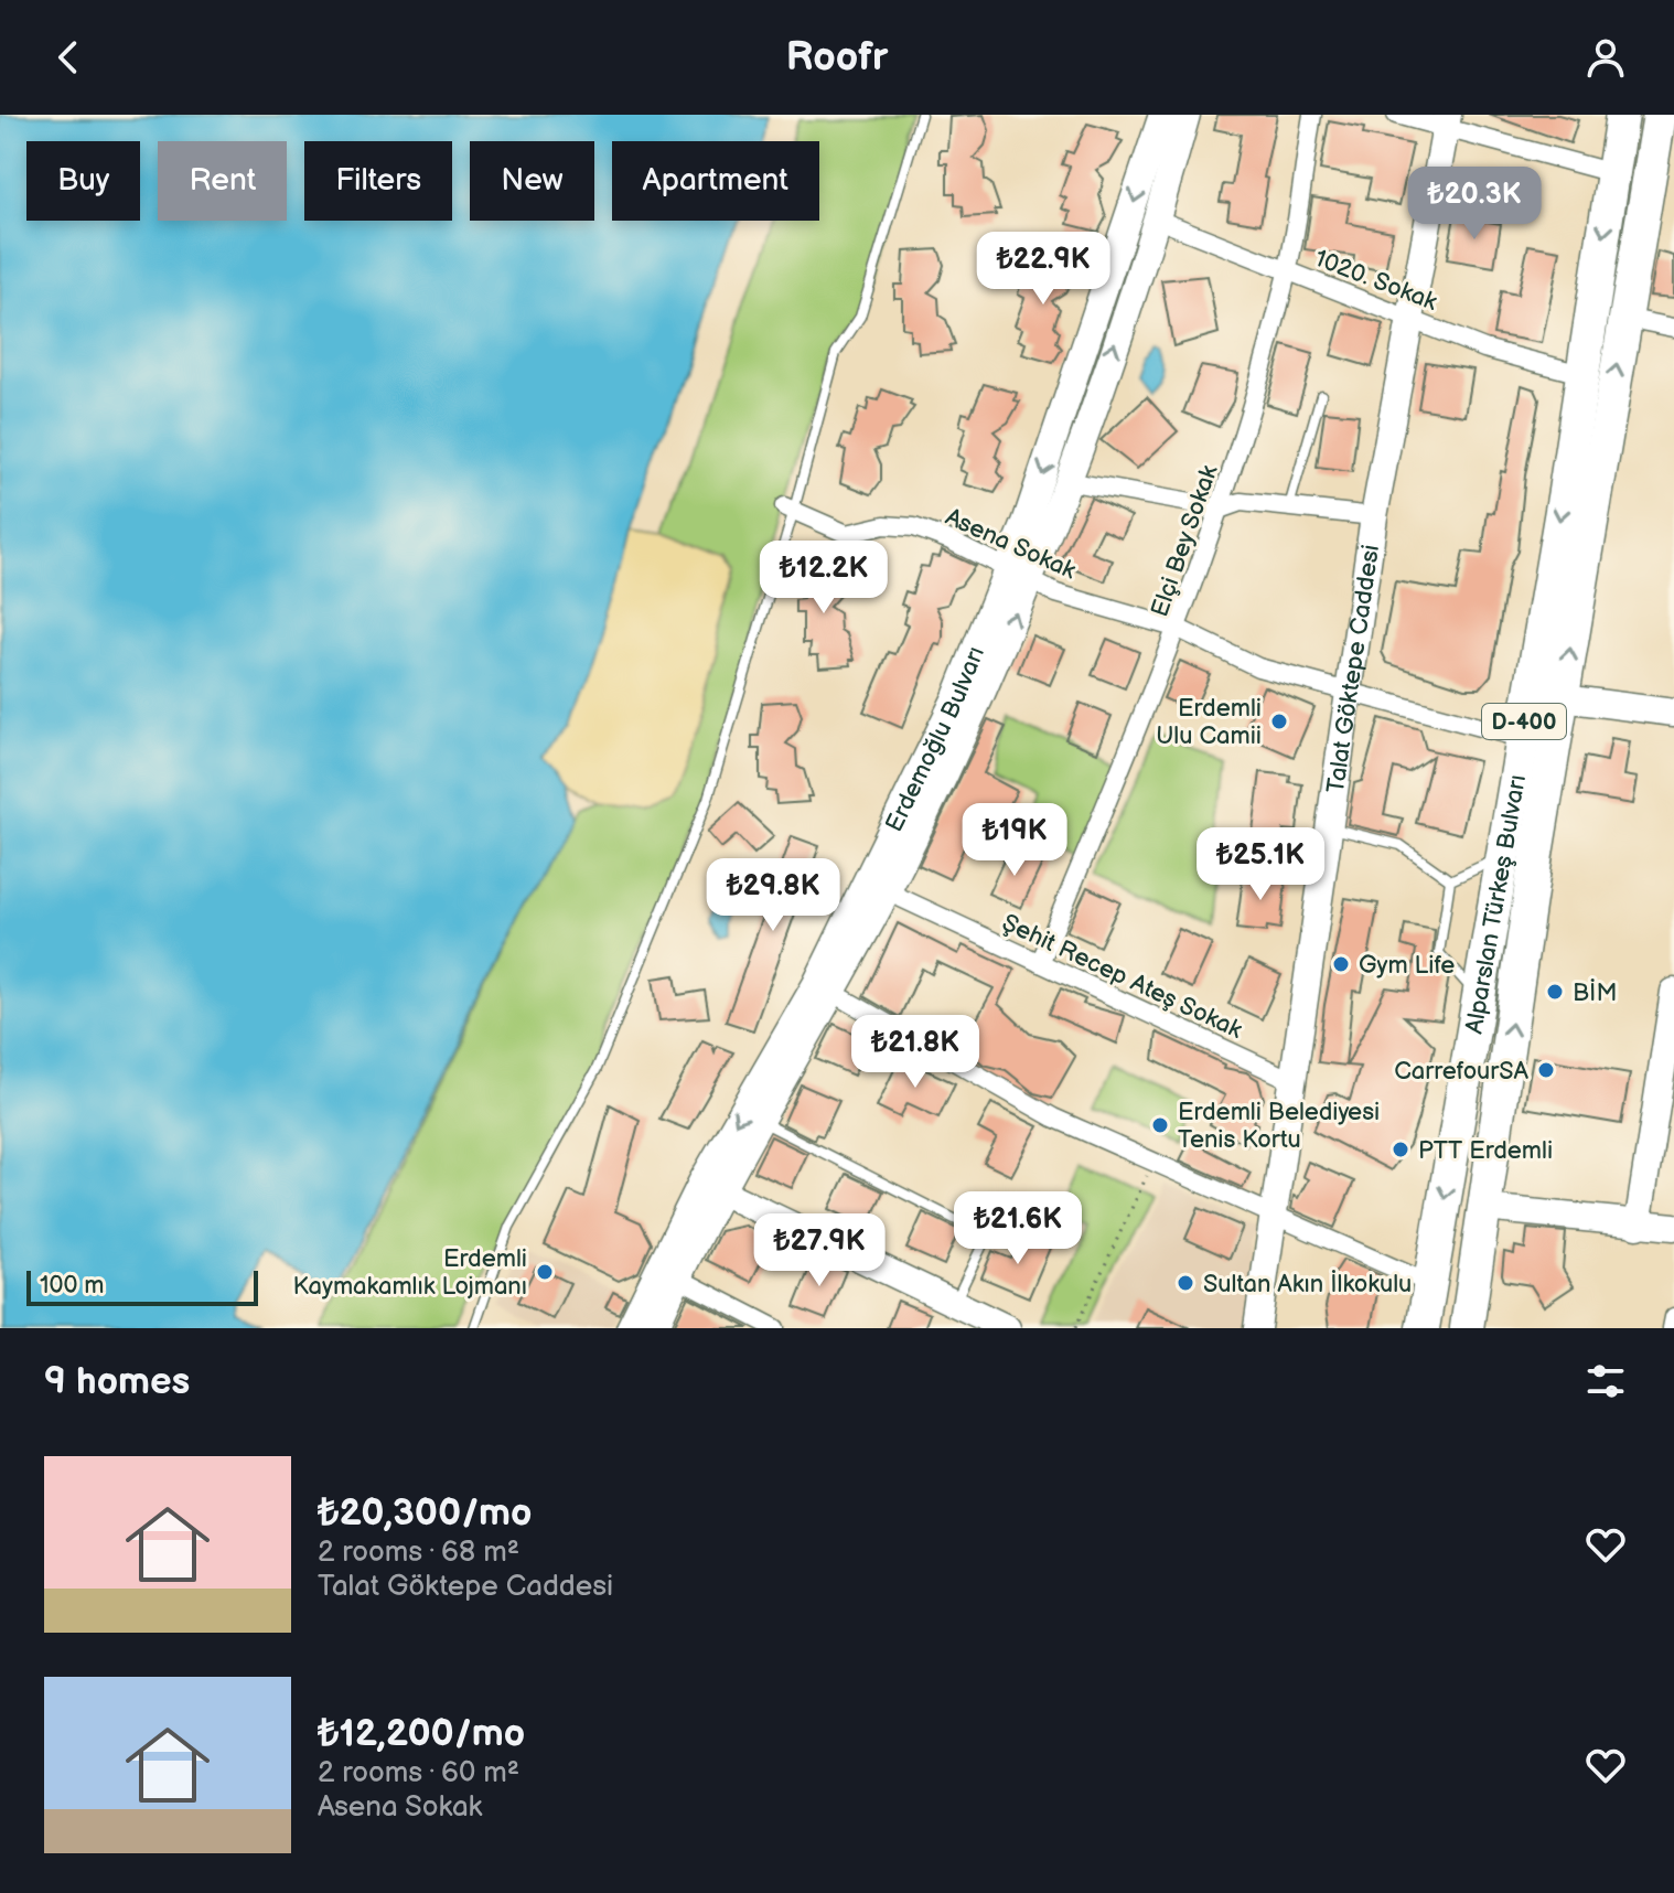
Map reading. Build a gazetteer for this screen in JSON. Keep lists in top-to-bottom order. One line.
{"streets":{"highway":["D-400","Alparslan Türkeş Bulvarı"],"main road":["Talat Göktepe Caddesi","Erdemoğlu Bulvarı"],"street":["1020. Sokak","Elçi Bey Sokak","Asena Sokak","Şehit Recep Ateş Sokak"]},"crossings":[["1020. Sokak","Elçi Bey Sokak"],["1020. Sokak","Talat Göktepe Caddesi"],["1020. Sokak","Erdemoğlu Bulvarı"],["1020. Sokak","Alparslan Türkeş Bulvarı"],["Elçi Bey Sokak","Asena Sokak"],["Elçi Bey Sokak","Şehit Recep Ateş Sokak"],["Asena Sokak","Talat Göktepe Caddesi"],["Asena Sokak","Erdemoğlu Bulvarı"],["Asena Sokak","Alparslan Türkeş Bulvarı"],["Talat Göktepe Caddesi","Şehit Recep Ateş Sokak"],["Erdemoğlu Bulvarı","Şehit Recep Ateş Sokak"]],"places":["Erdemli Ulu Camii","Gym Life","BİM","CarrefourSA","Erdemli Belediyesi Tenis Kortu","PTT Erdemli","Erdemli Kaymakamlık Lojmanı","Sultan Akın İlkokulu"],"scale_bar":"100 m","page":{"header":"Roofr","chip":["Buy","Rent","Filters","New","Apartment"],"price":["₺20.3K","₺22.9K","₺12.2K","₺19K","₺25.1K","₺29.8K","₺21.8K","₺21.6K","₺27.9K"],"scale":"100 m","heading":"9 homes","list":[{"name":"₺20,300/mo","note":"2 rooms · 68 m² · Talat Göktepe Caddesi"},{"name":"₺12,200/mo","note":"2 rooms · 60 m² · Asena Sokak"}]}}
